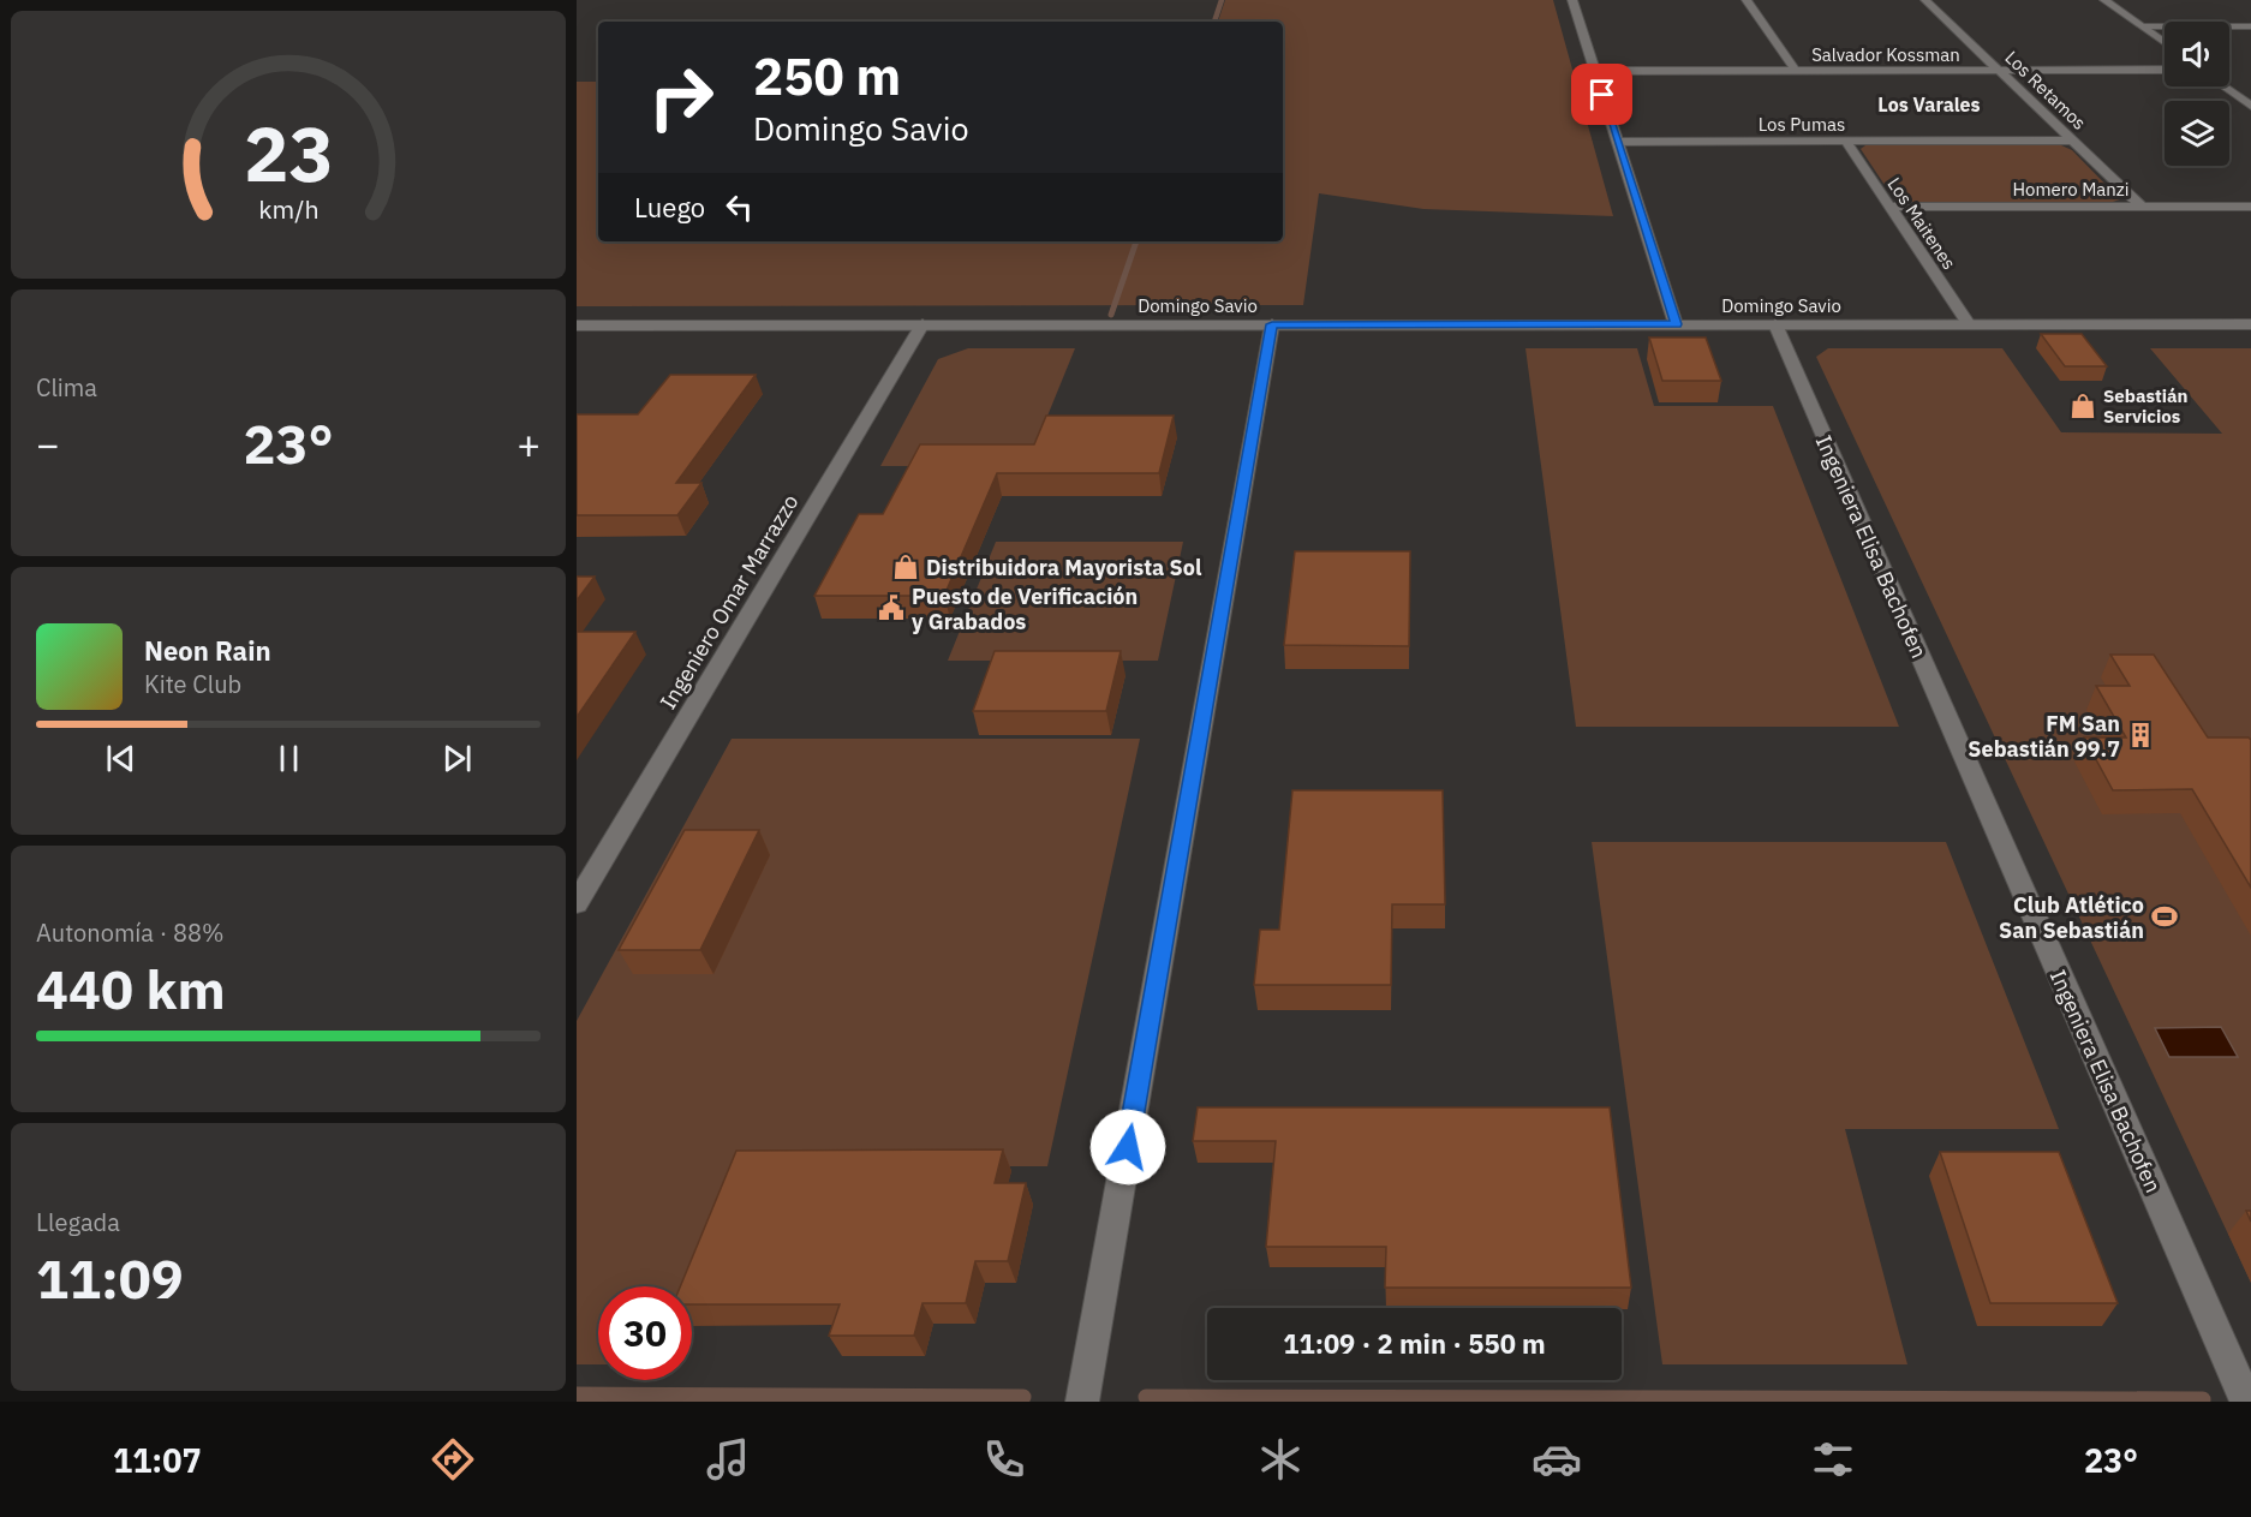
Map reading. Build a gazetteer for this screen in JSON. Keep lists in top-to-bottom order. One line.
{"streets":{"street":["Salvador Kossman","Los Retamos","Los Pumas","Homero Manzi","Los Maitenes","Domingo Savio","Ingeniera Elisa Bachofen","Ingeniero Omar Marrazzo"]},"crossings":[["Salvador Kossman","Los Retamos"],["Los Retamos","Los Pumas"],["Los Retamos","Homero Manzi"],["Los Pumas","Los Maitenes"],["Homero Manzi","Los Maitenes"],["Los Maitenes","Domingo Savio"],["Domingo Savio","Ingeniera Elisa Bachofen"],["Domingo Savio","Ingeniero Omar Marrazzo"]],"districts":["Los Varales"],"places":{"shop":["Sebastián Servicios","Distribuidora Mayorista Sol"],"public building":["Puesto de Verificación y Grabados"],"building":["FM San Sebastián 99.7"],"sports":["Club Atlético San Sebastián"]},"page":{"turn":["250 m","Domingo Savio"],"then":"Luego","tile":["Clima",["Autonomía · 88%","440 km"],["Llegada","11:09"]],"heat":["−","23°","+"],"song":["Neon Rain","Kite Club"],"limit":"30","trip":"11:09 · 2 min · 550 m","tabs":["11:07","23°"],"gauge":["23","km/h"]}}
